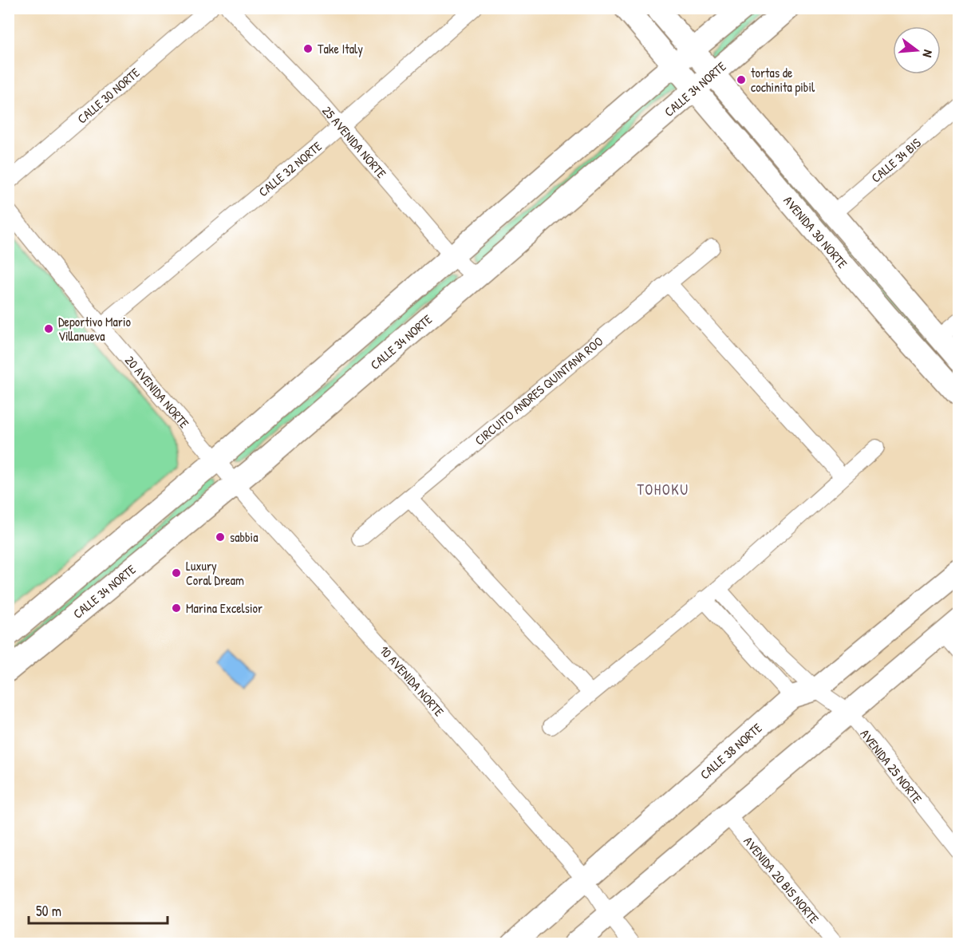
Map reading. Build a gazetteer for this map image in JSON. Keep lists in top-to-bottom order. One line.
{"streets":{"main road":["CALLE 34 NORTE","AVENIDA 30 NORTE","CALLE 38 NORTE"],"street":["CALLE 30 NORTE","25 AVENIDA NORTE","CALLE 34 BIS","CALLE 32 NORTE","CIRCUITO ANDRES QUINTANA ROO","20 AVENIDA NORTE","10 AVENIDA NORTE","AVENIDA 25 NORTE","AVENIDA 20 BIS NORTE"]},"crossings":[["CALLE 34 NORTE","25 AVENIDA NORTE"],["CALLE 34 NORTE","AVENIDA 30 NORTE"],["CALLE 34 NORTE","20 AVENIDA NORTE"],["CALLE 34 NORTE","10 AVENIDA NORTE"],["25 AVENIDA NORTE","CALLE 32 NORTE"],["CALLE 34 BIS","AVENIDA 30 NORTE"],["CALLE 32 NORTE","20 AVENIDA NORTE"],["20 AVENIDA NORTE","10 AVENIDA NORTE"],["10 AVENIDA NORTE","CALLE 38 NORTE"],["CALLE 38 NORTE","AVENIDA 25 NORTE"]],"districts":["TOHOKU"],"places":["Take Italy","tortas de cochinita pibil","Deportivo Mario Villanueva","sabbia","Luxury Coral Dream","Marina Excelsior"],"scale_bar":"50 m","north":"right"}
